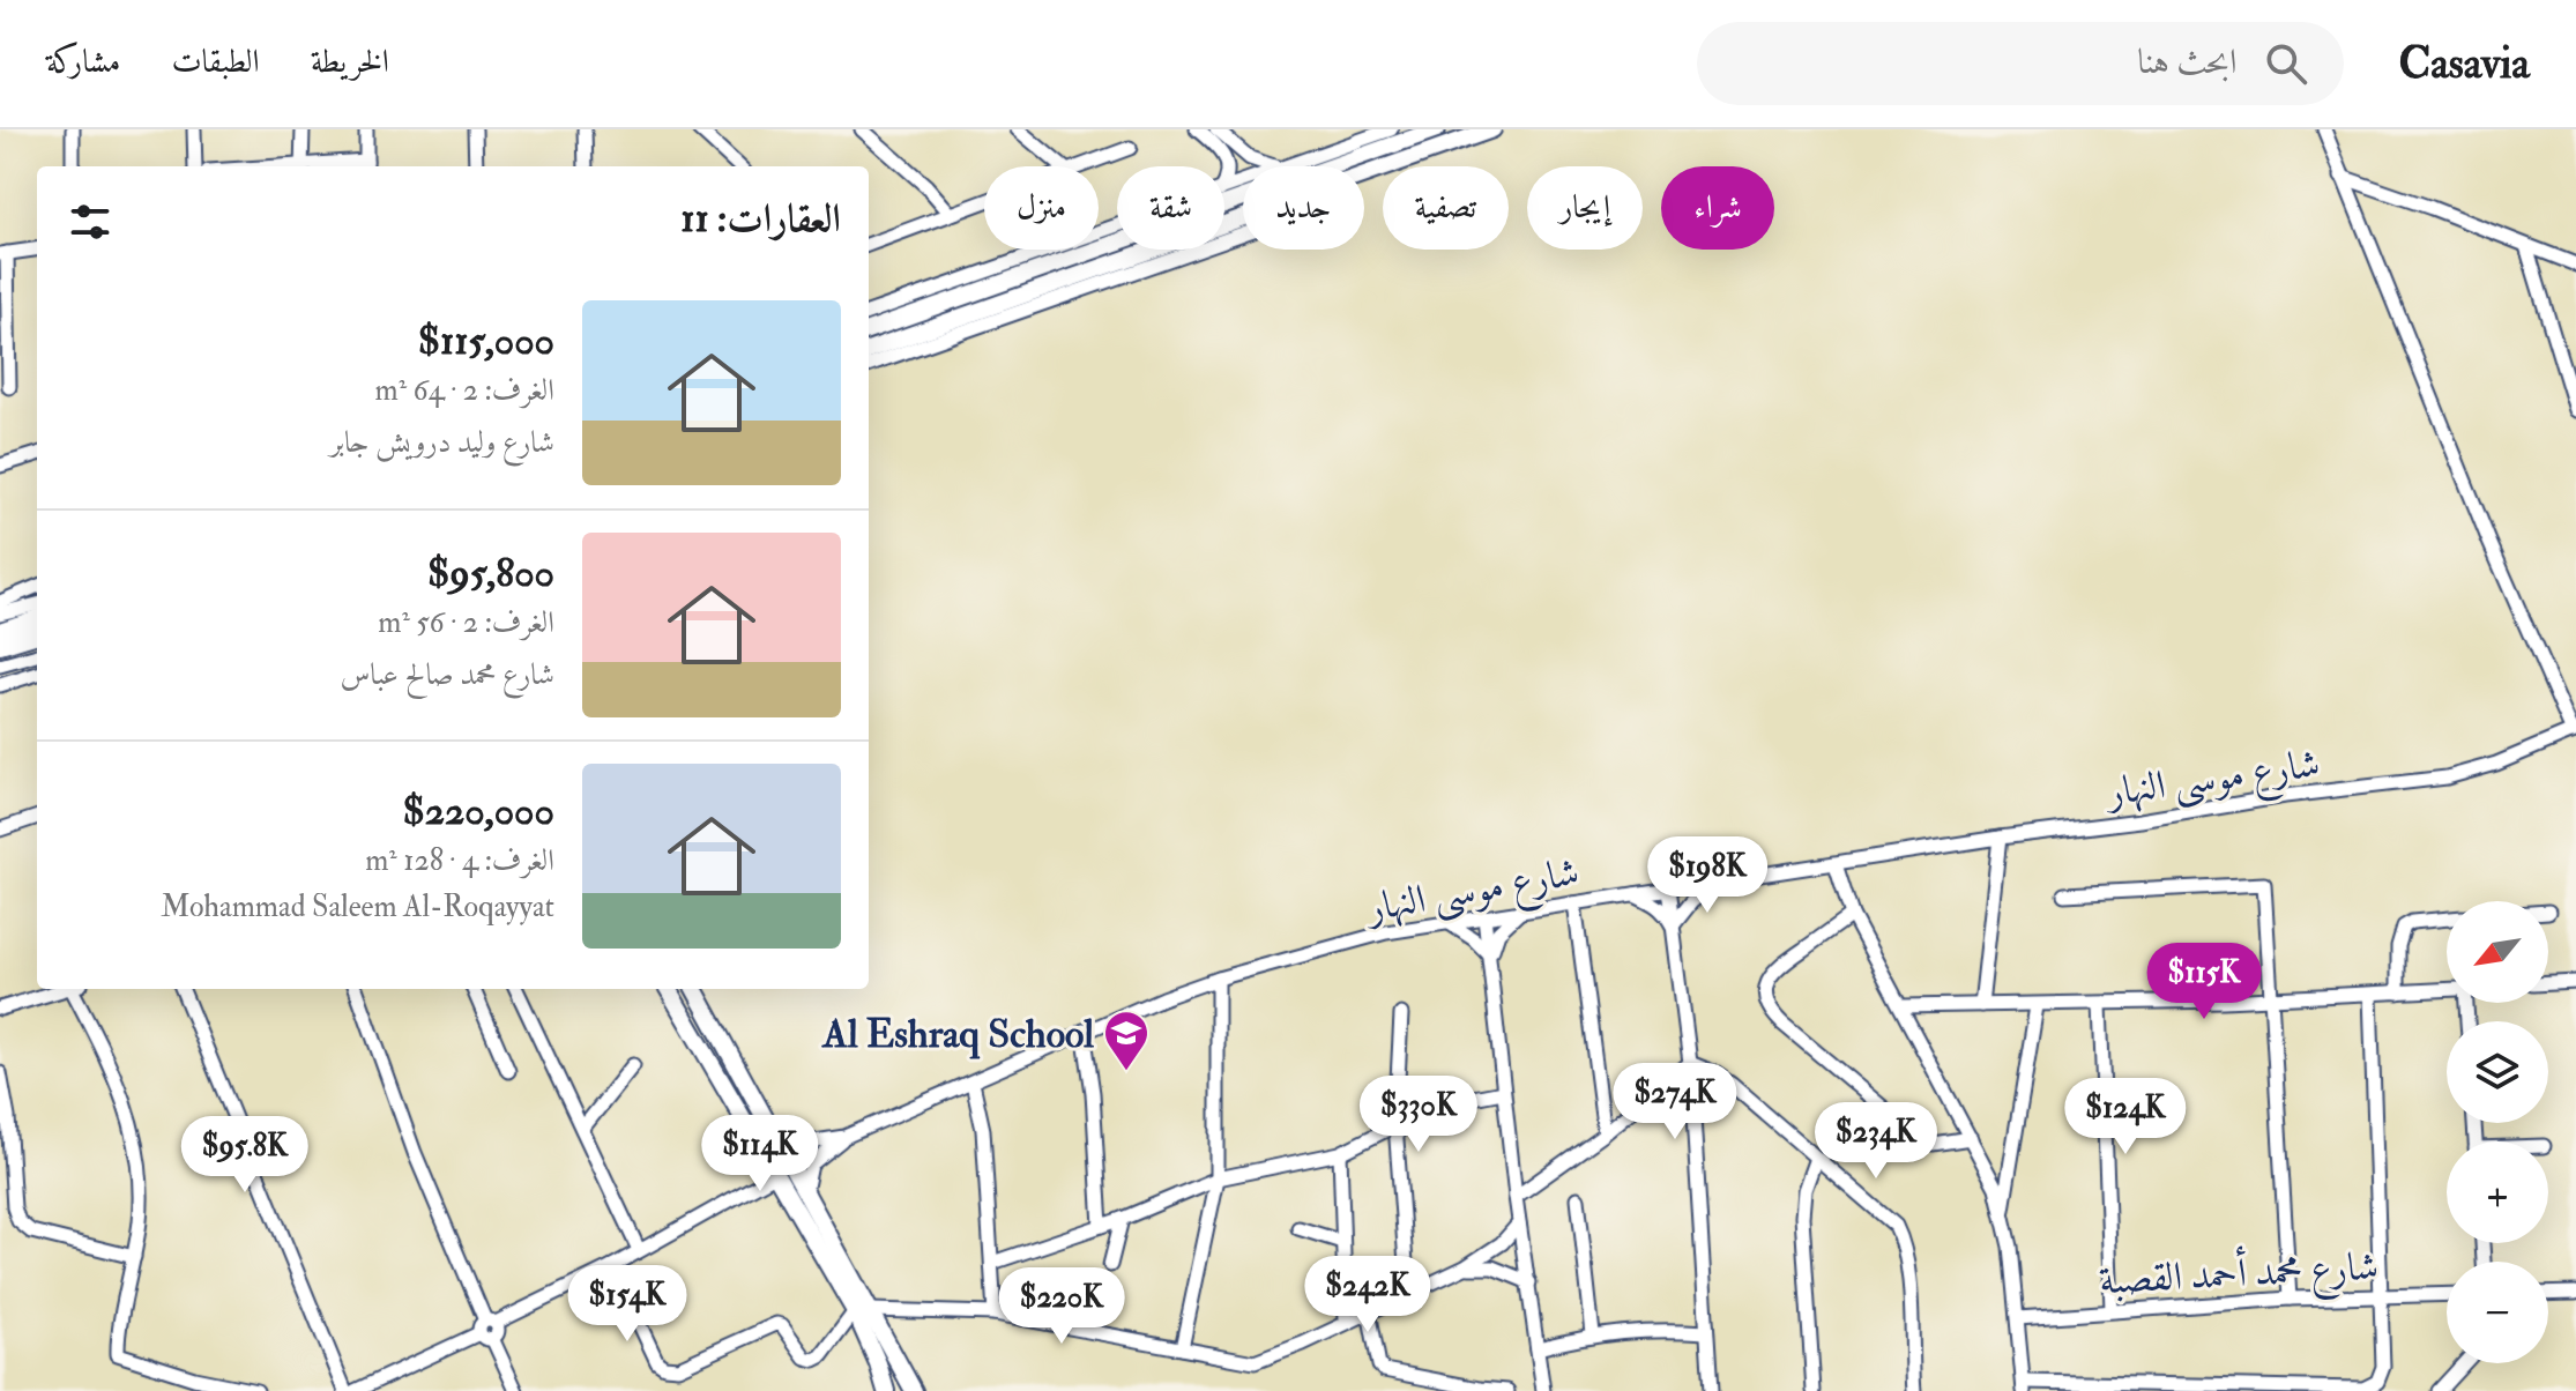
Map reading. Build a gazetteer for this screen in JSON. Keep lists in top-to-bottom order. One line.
{"streets":{"street":["شارع موسى النهار","شارع محمد أحمد القصبة"]},"places":{"school or university":["Al Eshraq School"]},"north":"bottom left","page":{"header":"Casavia","search":"ابحث هنا","nav":["الخريطة","الطبقات","مشاركة"],"chip":["شراء","إيجار","تصفية","جديد","شقة","منزل"],"heading":"العقارات: 11","list":[{"name":"$115,000","note":"الغرف: 2 · 64 m² · شارع وليد درويش جابر"},{"name":"$95,800","note":"الغرف: 2 · 56 m² · شارع محمد صالح عباس"},{"name":"$220,000","note":"الغرف: 4 · 128 m² · Mohammad Saleem Al-Roqayyat"}],"price":["$198K","$115K","$274K","$330K","$124K","$234K","$114K","$95.8K","$242K","$154K","$220K"],"map_buttons":["+","−"]}}
